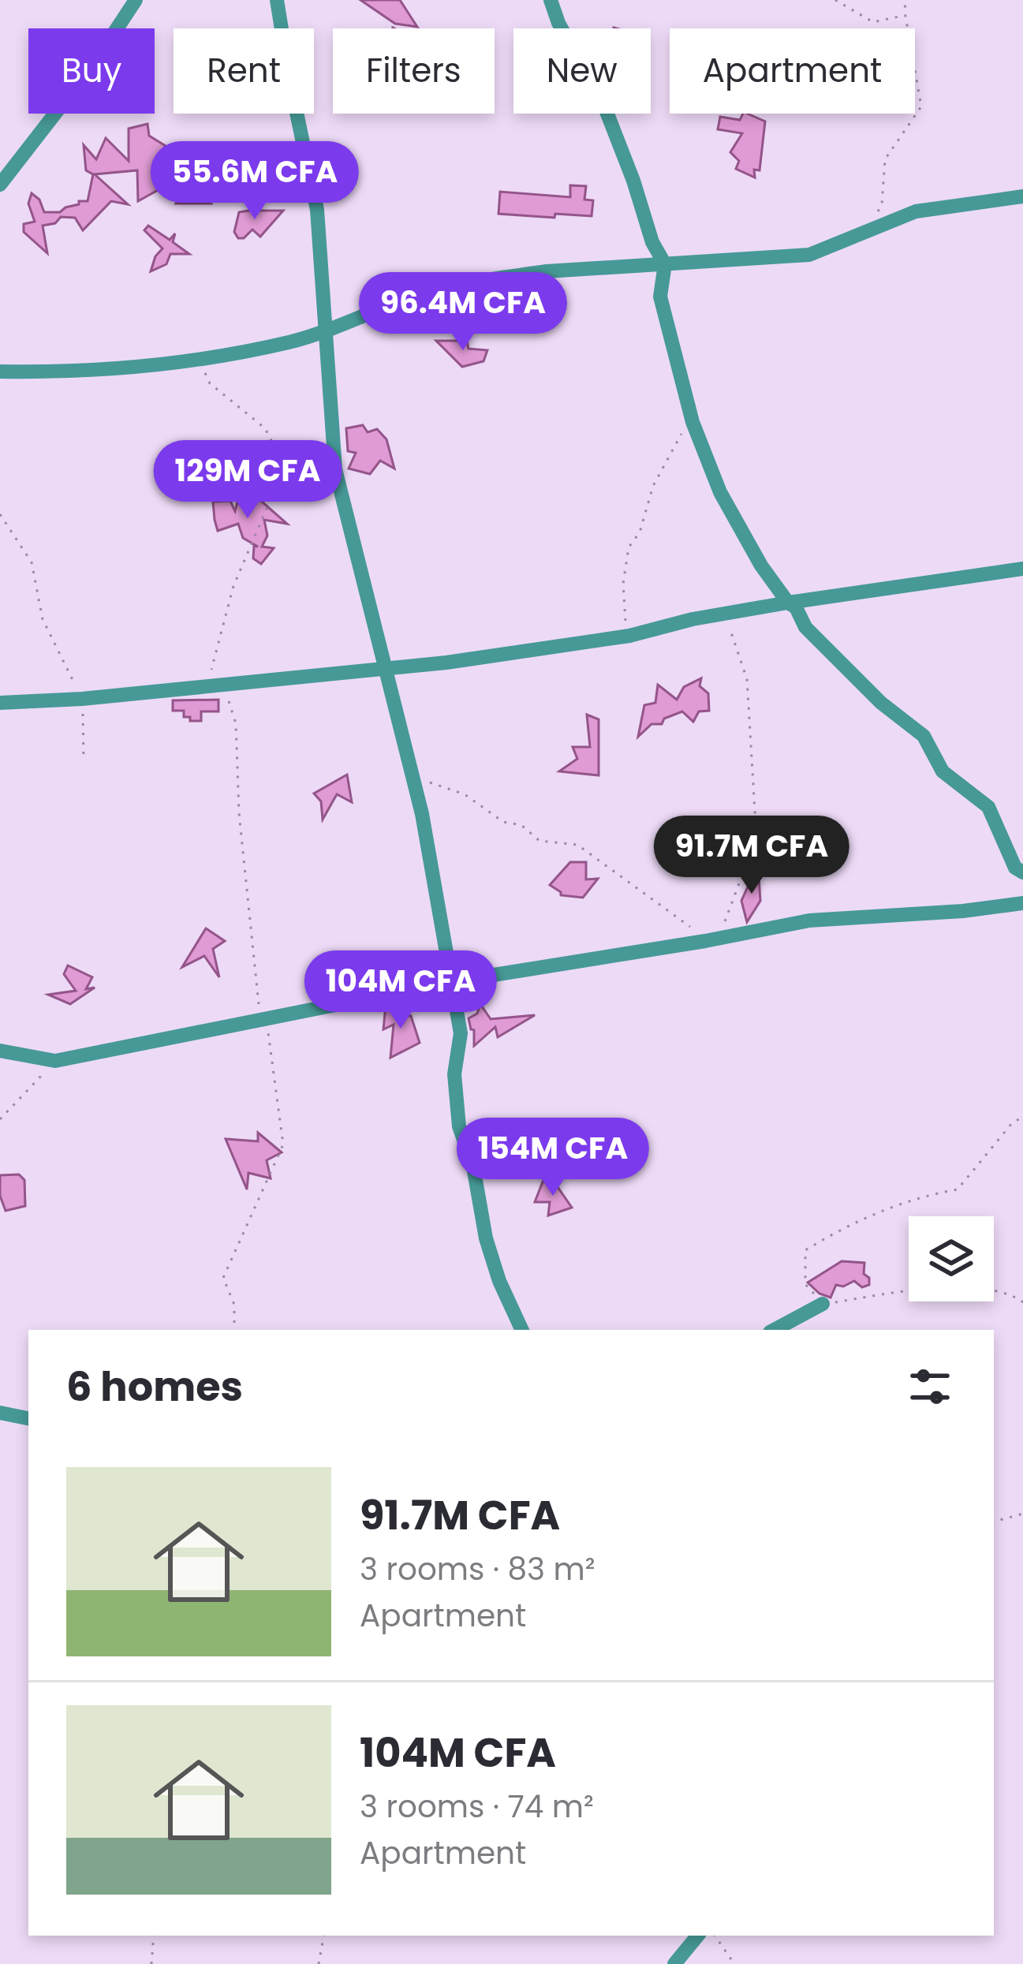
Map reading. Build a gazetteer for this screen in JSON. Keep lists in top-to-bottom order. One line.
{"page":{"chip":["Buy","Rent","Filters","New","Apartment"],"price":["55.6M CFA","96.4M CFA","129M CFA","91.7M CFA","104M CFA","154M CFA"],"heading":"6 homes","list":[{"name":"91.7M CFA","note":"3 rooms · 83 m² · Apartment"},{"name":"104M CFA","note":"3 rooms · 74 m² · Apartment"}]}}
